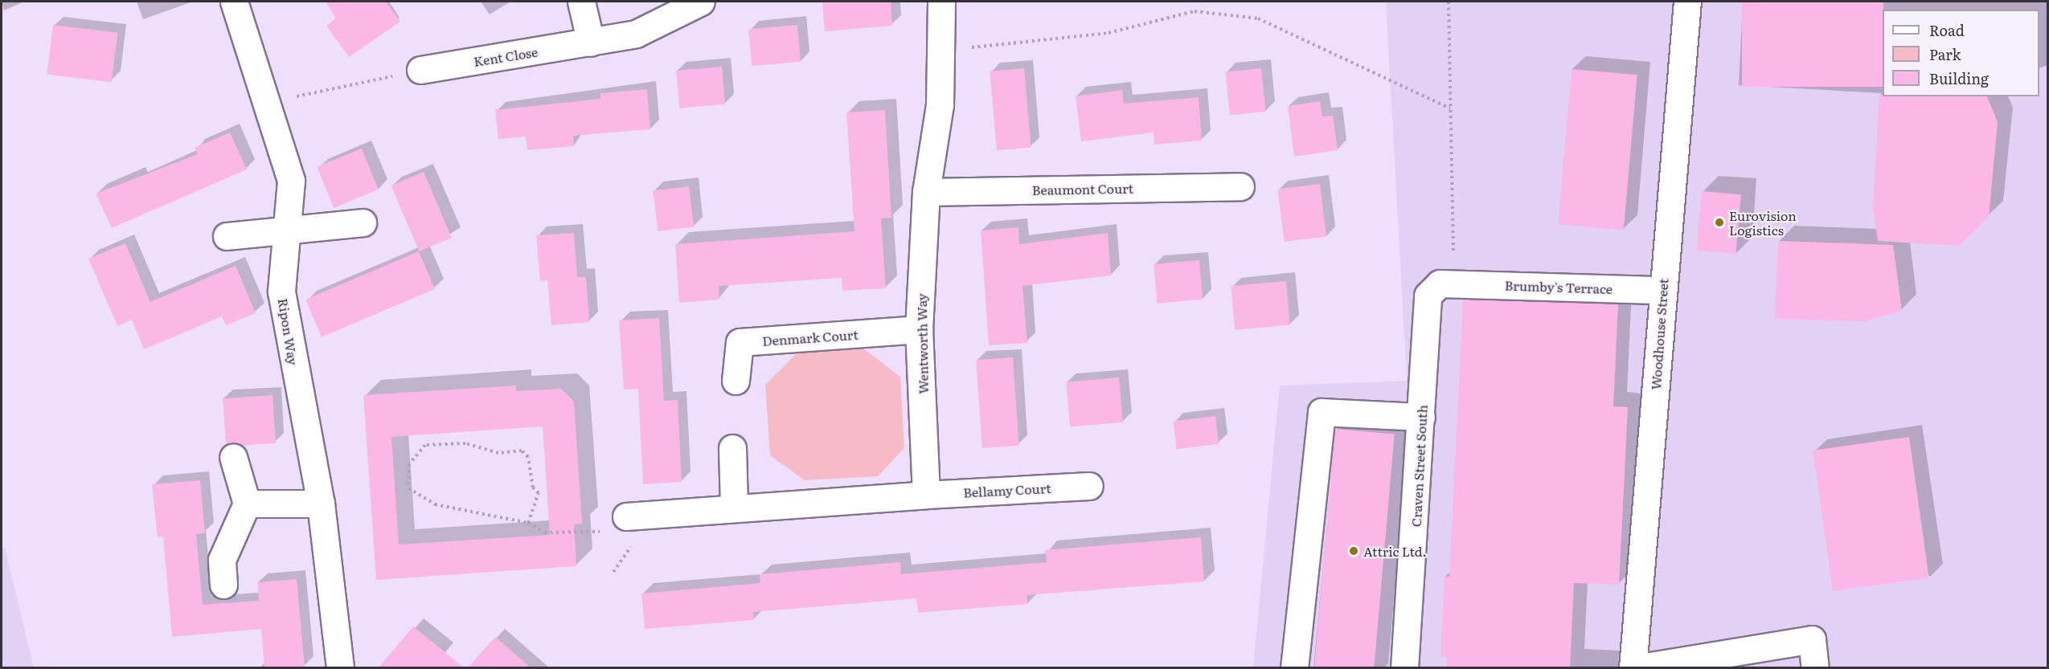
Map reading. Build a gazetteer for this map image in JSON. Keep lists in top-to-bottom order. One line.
{"streets":{"street":["Kent Close","Beaumont Court","Brumby's Terrace","Ripon Way","Woodhouse Street","Denmark Court","Wentworth Way","Craven Street South","Bellamy Court"]},"crossings":[["Beaumont Court","Wentworth Way"],["Brumby's Terrace","Woodhouse Street"],["Brumby's Terrace","Craven Street South"],["Denmark Court","Wentworth Way"],["Wentworth Way","Bellamy Court"]],"places":["Eurovision Logistics","Attric Ltd."],"legend":["Road","Park","Building"]}
